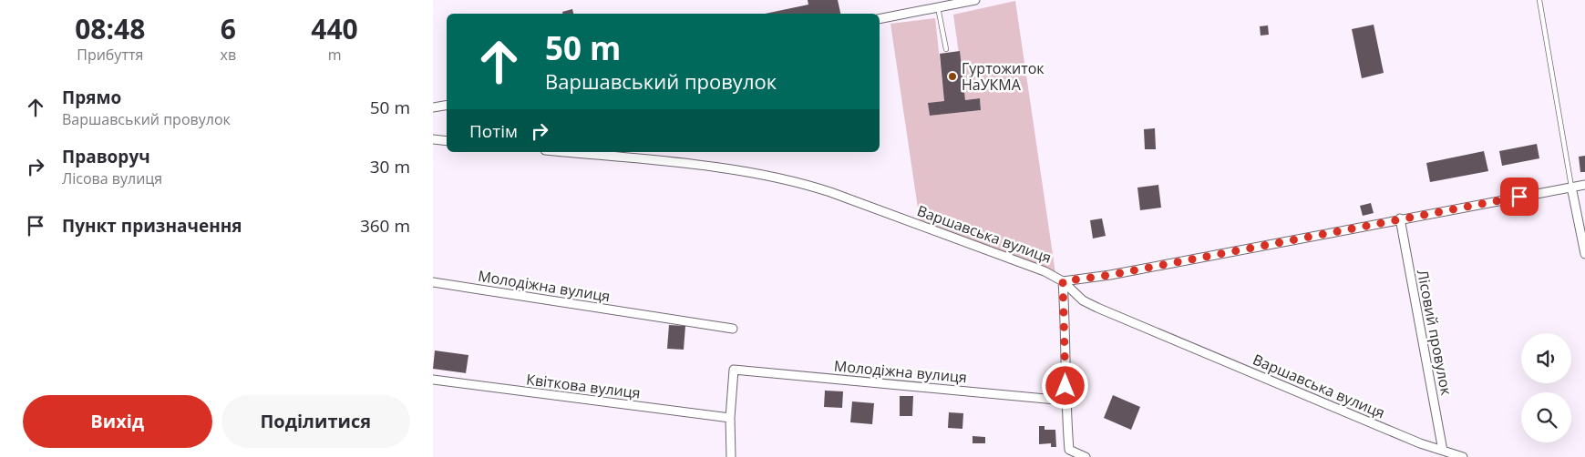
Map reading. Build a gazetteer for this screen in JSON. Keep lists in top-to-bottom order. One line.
{"streets":{"street":["Варшавська вулиця","Молодіжна вулиця","Лісовий провулок","Квіткова вулиця"]},"crossings":[["Варшавська вулиця","Лісовий провулок"],["Молодіжна вулиця","Квіткова вулиця"]],"places":["Гуртожиток НаУКМА"],"page":{"eta":["08:48","Прибуття","6","хв","440","m"],"turn":["50 m","Варшавський провулок"],"list":[{"name":"Прямо","note":"Варшавський провулок","value":"50 m"},{"name":"Праворуч","note":"Лісова вулиця","value":"30 m"},{"name":"Пункт призначення","value":"360 m"}],"then":"Потім","buttons":["Вихід","Поділитися"]}}
